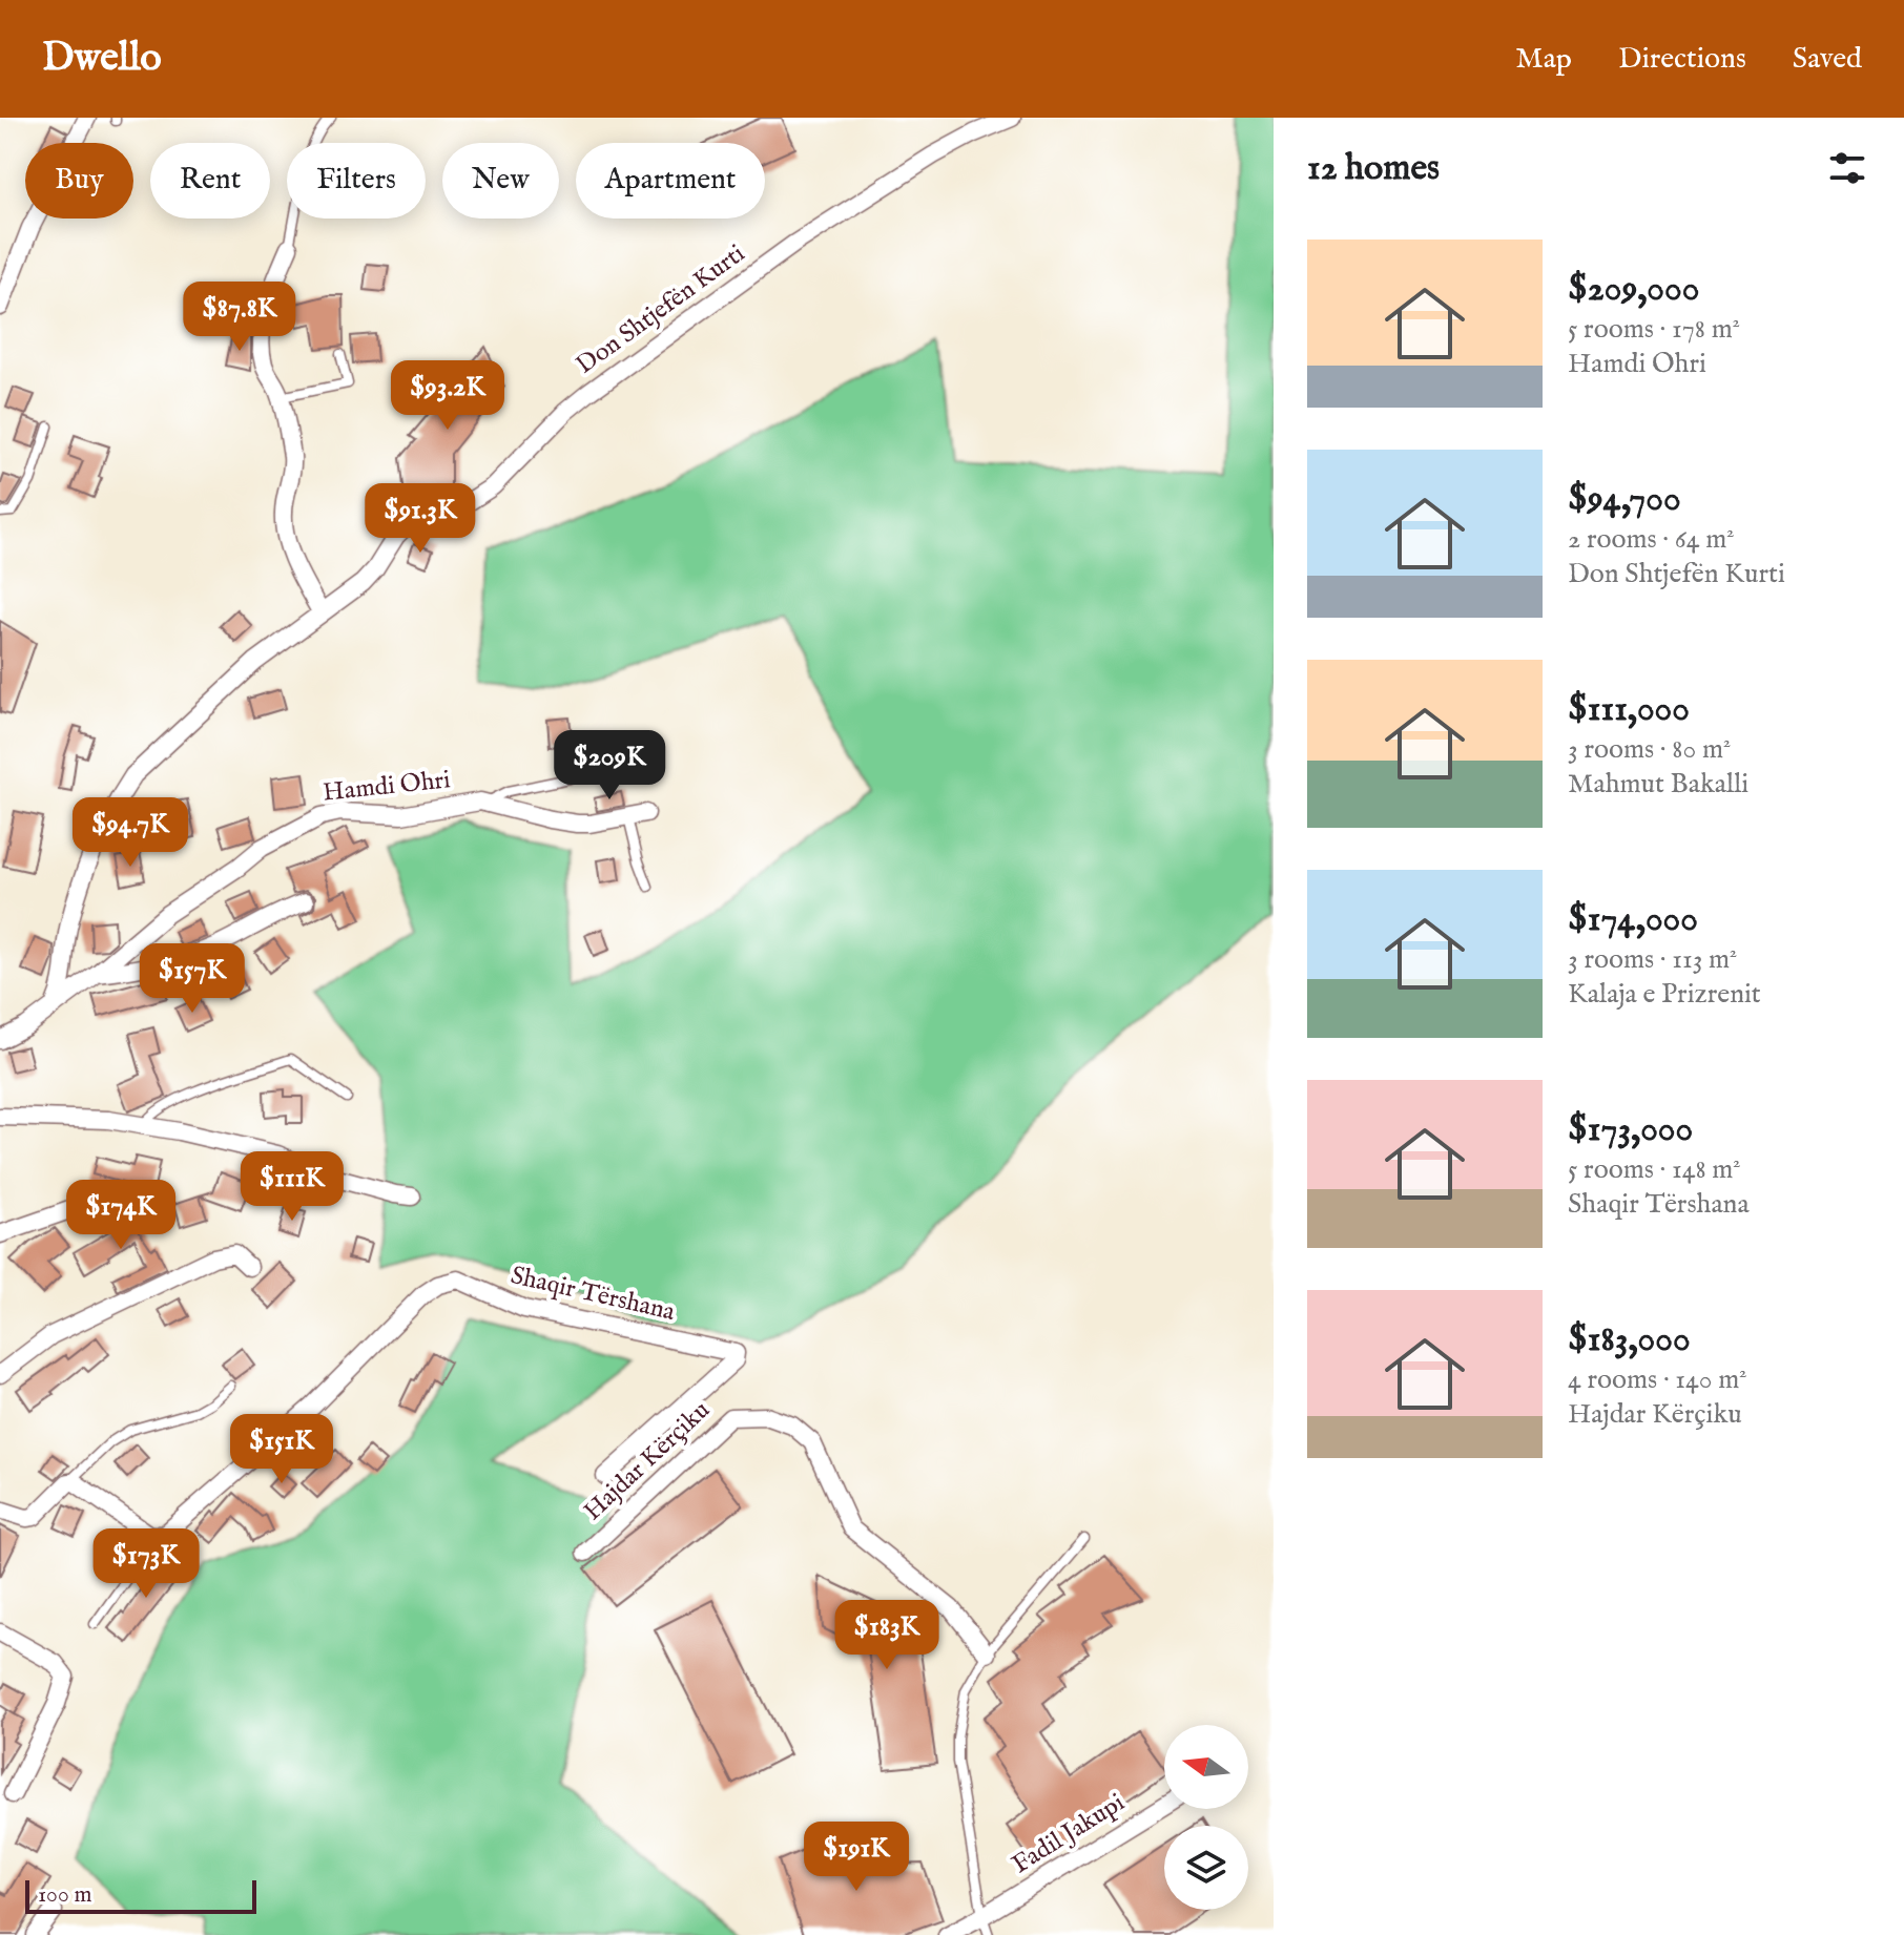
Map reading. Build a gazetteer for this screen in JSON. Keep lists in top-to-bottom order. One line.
{"streets":{"street":["Don Shtjefën Kurti","Hamdi Ohri","Shaqir Tërshana","Hajdar Kërçiku","Fadil Jakupi"]},"scale_bar":"100 m","north":"left","page":{"header":"Dwello","nav":["Map","Directions","Saved"],"heading":"12 homes","chip":["Buy","Rent","Filters","New","Apartment"],"list":[{"name":"$209,000","note":"5 rooms · 178 m² · Hamdi Ohri"},{"name":"$94,700","note":"2 rooms · 64 m² · Don Shtjefën Kurti"},{"name":"$111,000","note":"3 rooms · 80 m² · Mahmut Bakalli"},{"name":"$174,000","note":"3 rooms · 113 m² · Kalaja e Prizrenit"},{"name":"$173,000","note":"5 rooms · 148 m² · Shaqir Tërshana"},{"name":"$183,000","note":"4 rooms · 140 m² · Hajdar Kërçiku"}],"price":["$87.8K","$93.2K","$91.3K","$209K","$94.7K","$157K","$111K","$174K","$151K","$173K","$183K","$191K"],"scale":"100 m"}}
